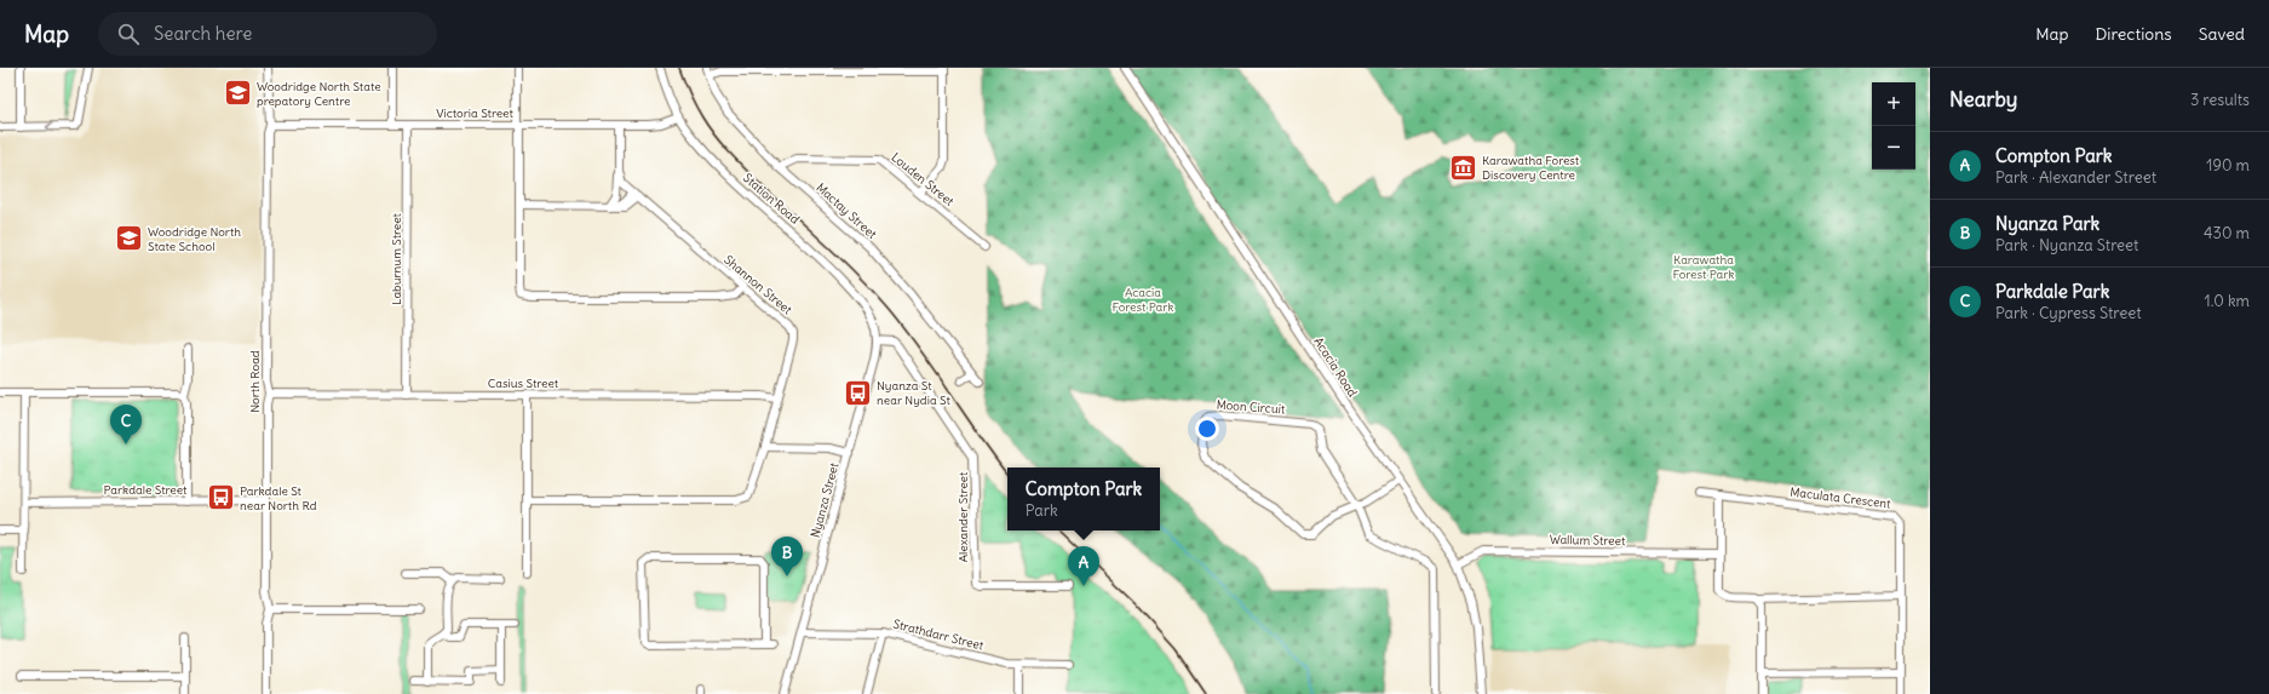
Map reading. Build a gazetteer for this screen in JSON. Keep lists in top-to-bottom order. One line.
{"streets":{"street":["Victoria Street","Louden Street","Station Road","Mactay Street","Laburnum Street","Shannon Street","Acacia Road","North Road","Casius Street","Moon Circuit","Parkdale Street","Maculata Crescent","Nyanza Street","Alexander Street","Wallum Street","Strathdarr Street"]},"crossings":[["Victoria Street","Station Road"],["Victoria Street","Laburnum Street"],["Victoria Street","North Road"],["Louden Street","Mactay Street"],["Station Road","Nyanza Street"],["Station Road","Alexander Street"],["Laburnum Street","Casius Street"],["Shannon Street","Casius Street"],["Acacia Road","Moon Circuit"],["Acacia Road","Wallum Street"],["North Road","Casius Street"],["North Road","Parkdale Street"],["Nyanza Street","Alexander Street"],["Nyanza Street","Strathdarr Street"]],"parks":["Karawatha Forest Park","Acacia Forest Park"],"places":{"school or university":["Woodridge North State prepatory Centre","Woodridge North State School"],"museum":["Karawatha Forest Discovery Centre"],"bus stop":["Nyanza St near Nydia St","Parkdale St near North Rd"]},"page":{"header":"Map","search":"Search here","nav":["Map","Directions","Saved"],"heading":["Nearby","3 results"],"map_buttons":["+","−"],"list":[{"mark":"A","name":"Compton Park","note":"Park · Alexander Street","value":"190 m"},{"mark":"B","name":"Nyanza Park","note":"Park · Nyanza Street","value":"430 m"},{"mark":"C","name":"Parkdale Park","note":"Park · Cypress Street","value":"1.0 km"}],"pins":["C","B","A"],"popup":["Compton Park","Park"]}}
